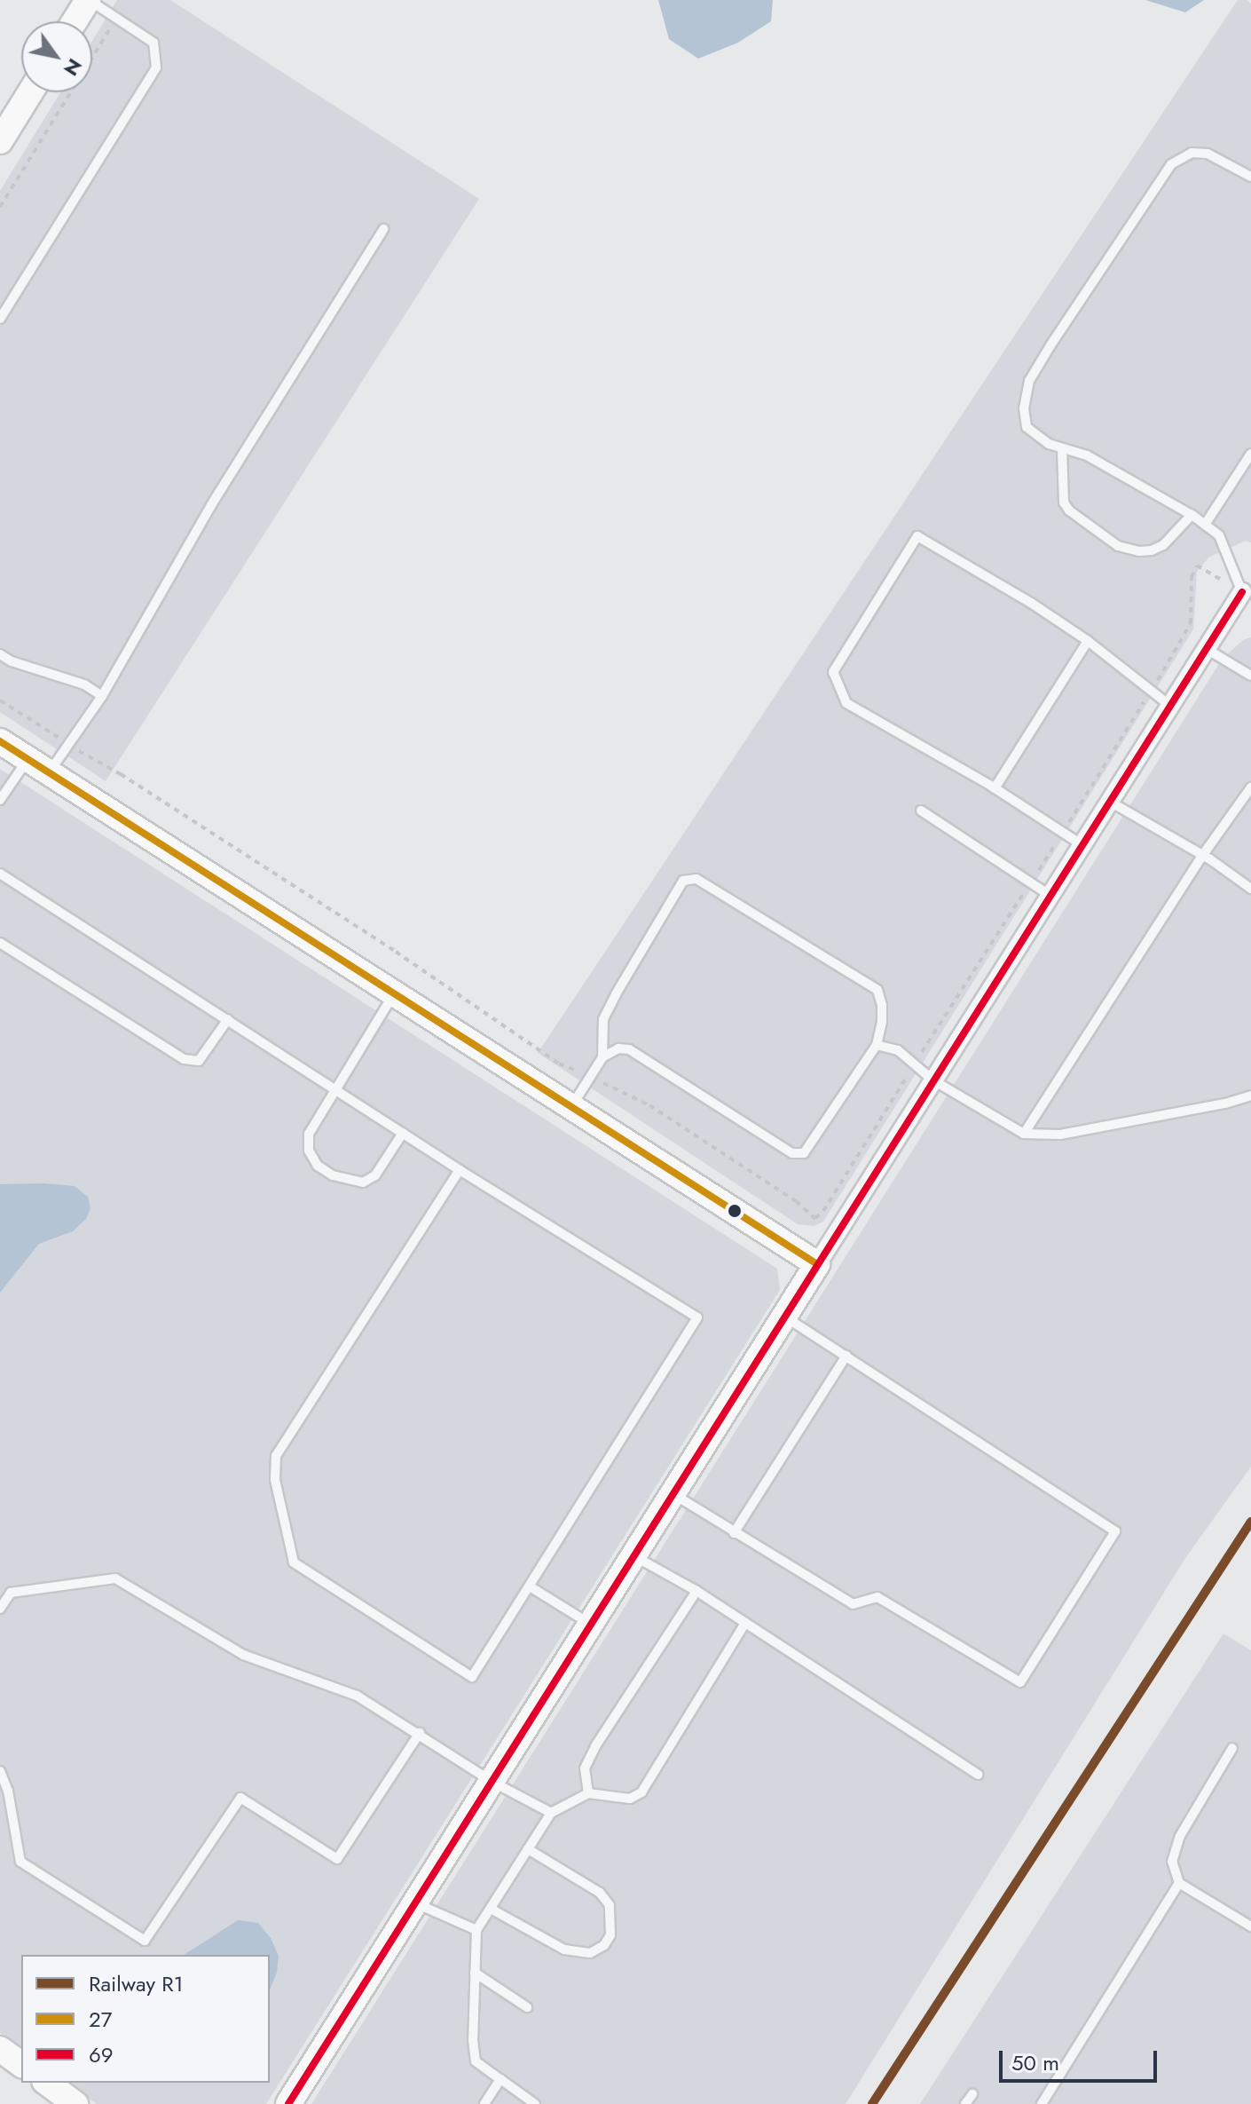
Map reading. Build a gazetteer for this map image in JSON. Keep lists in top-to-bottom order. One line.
{"lines":["transit line 69","transit line 27","rail line R1"],"legend":["Railway R1","27","69"],"scale_bar":"50 m","north":"bottom right"}
